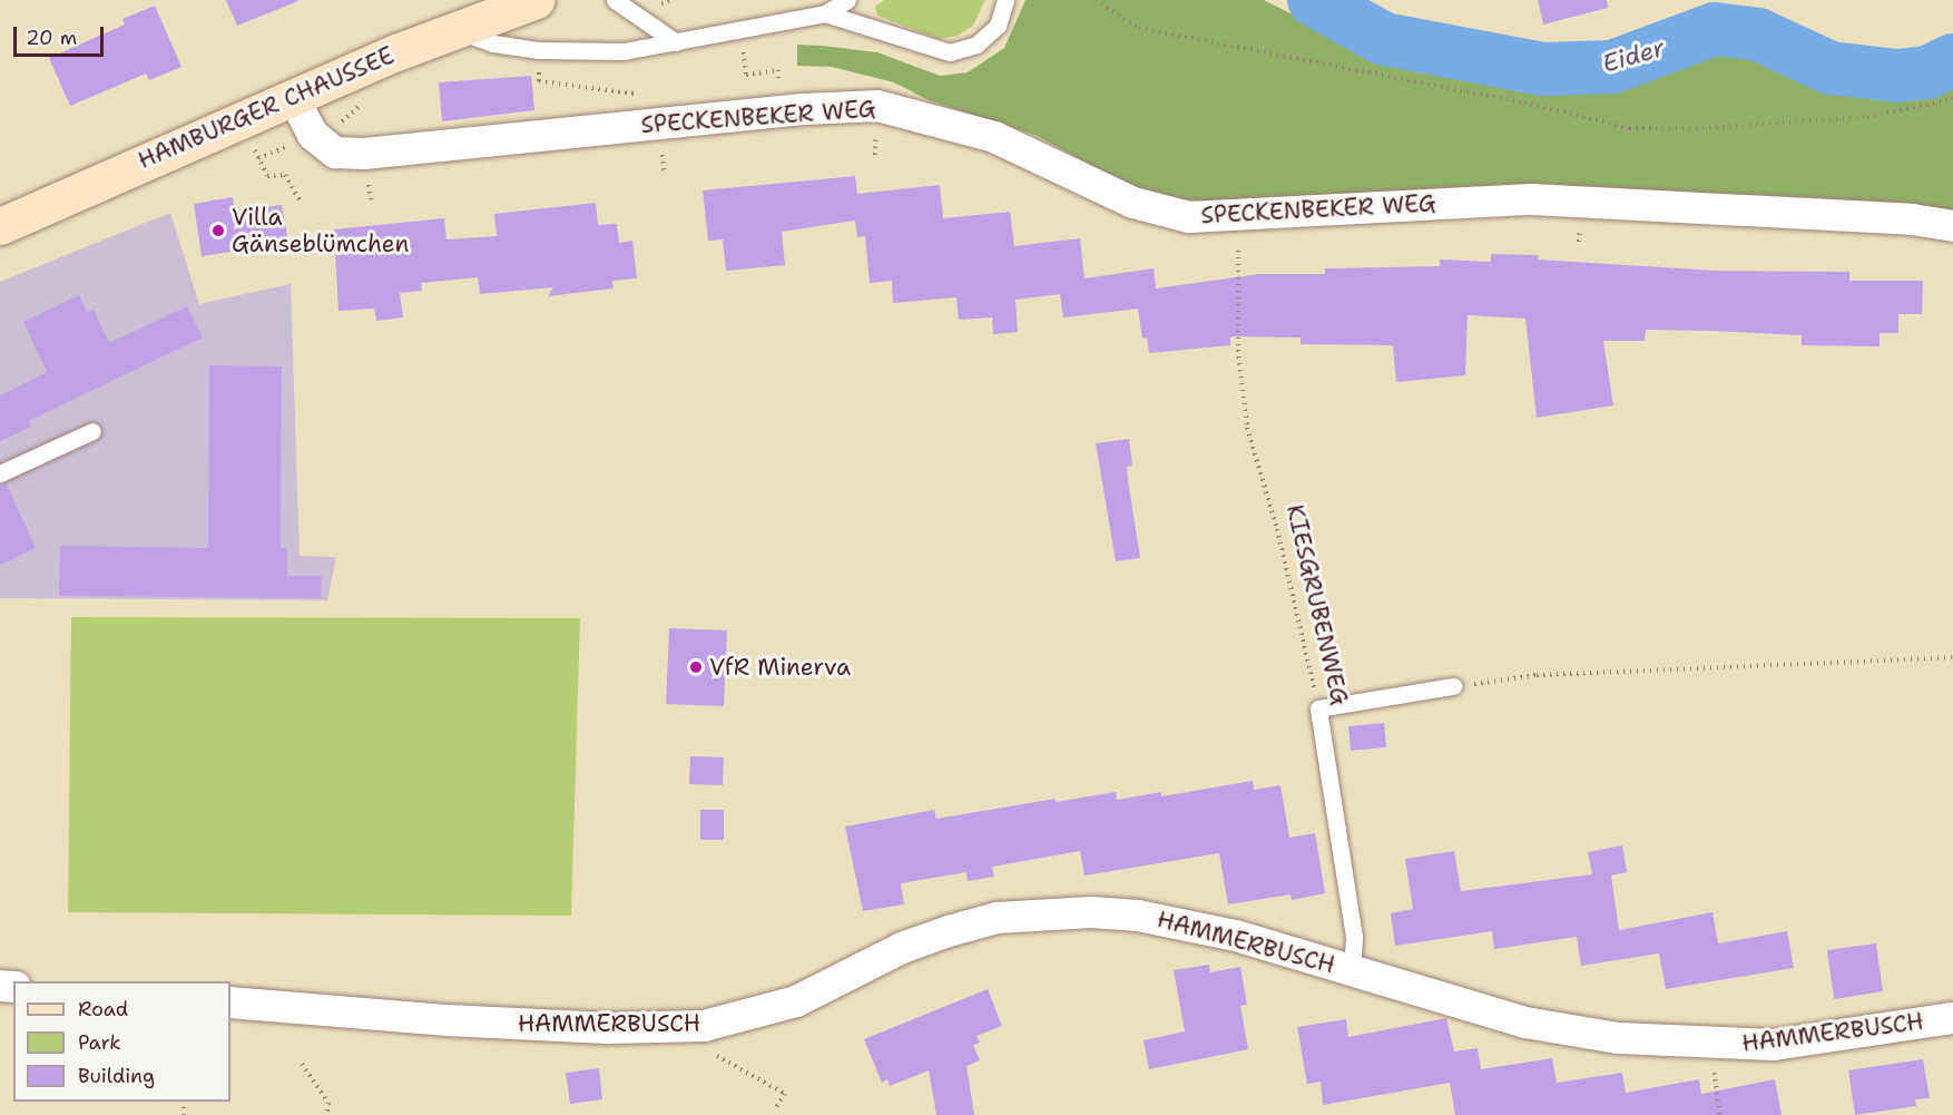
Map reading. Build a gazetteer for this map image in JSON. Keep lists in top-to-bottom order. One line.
{"streets":{"main road":["HAMBURGER CHAUSSEE"],"street":["SPECKENBEKER WEG","HAMMERBUSCH"],"lane":["KIESGRUBENWEG"]},"crossings":[["KIESGRUBENWEG","HAMMERBUSCH"]],"water":["Eider"],"places":["Villa Gänseblümchen","VfR Minerva"],"legend":["Road","Park","Building"],"scale_bar":"20 m"}
